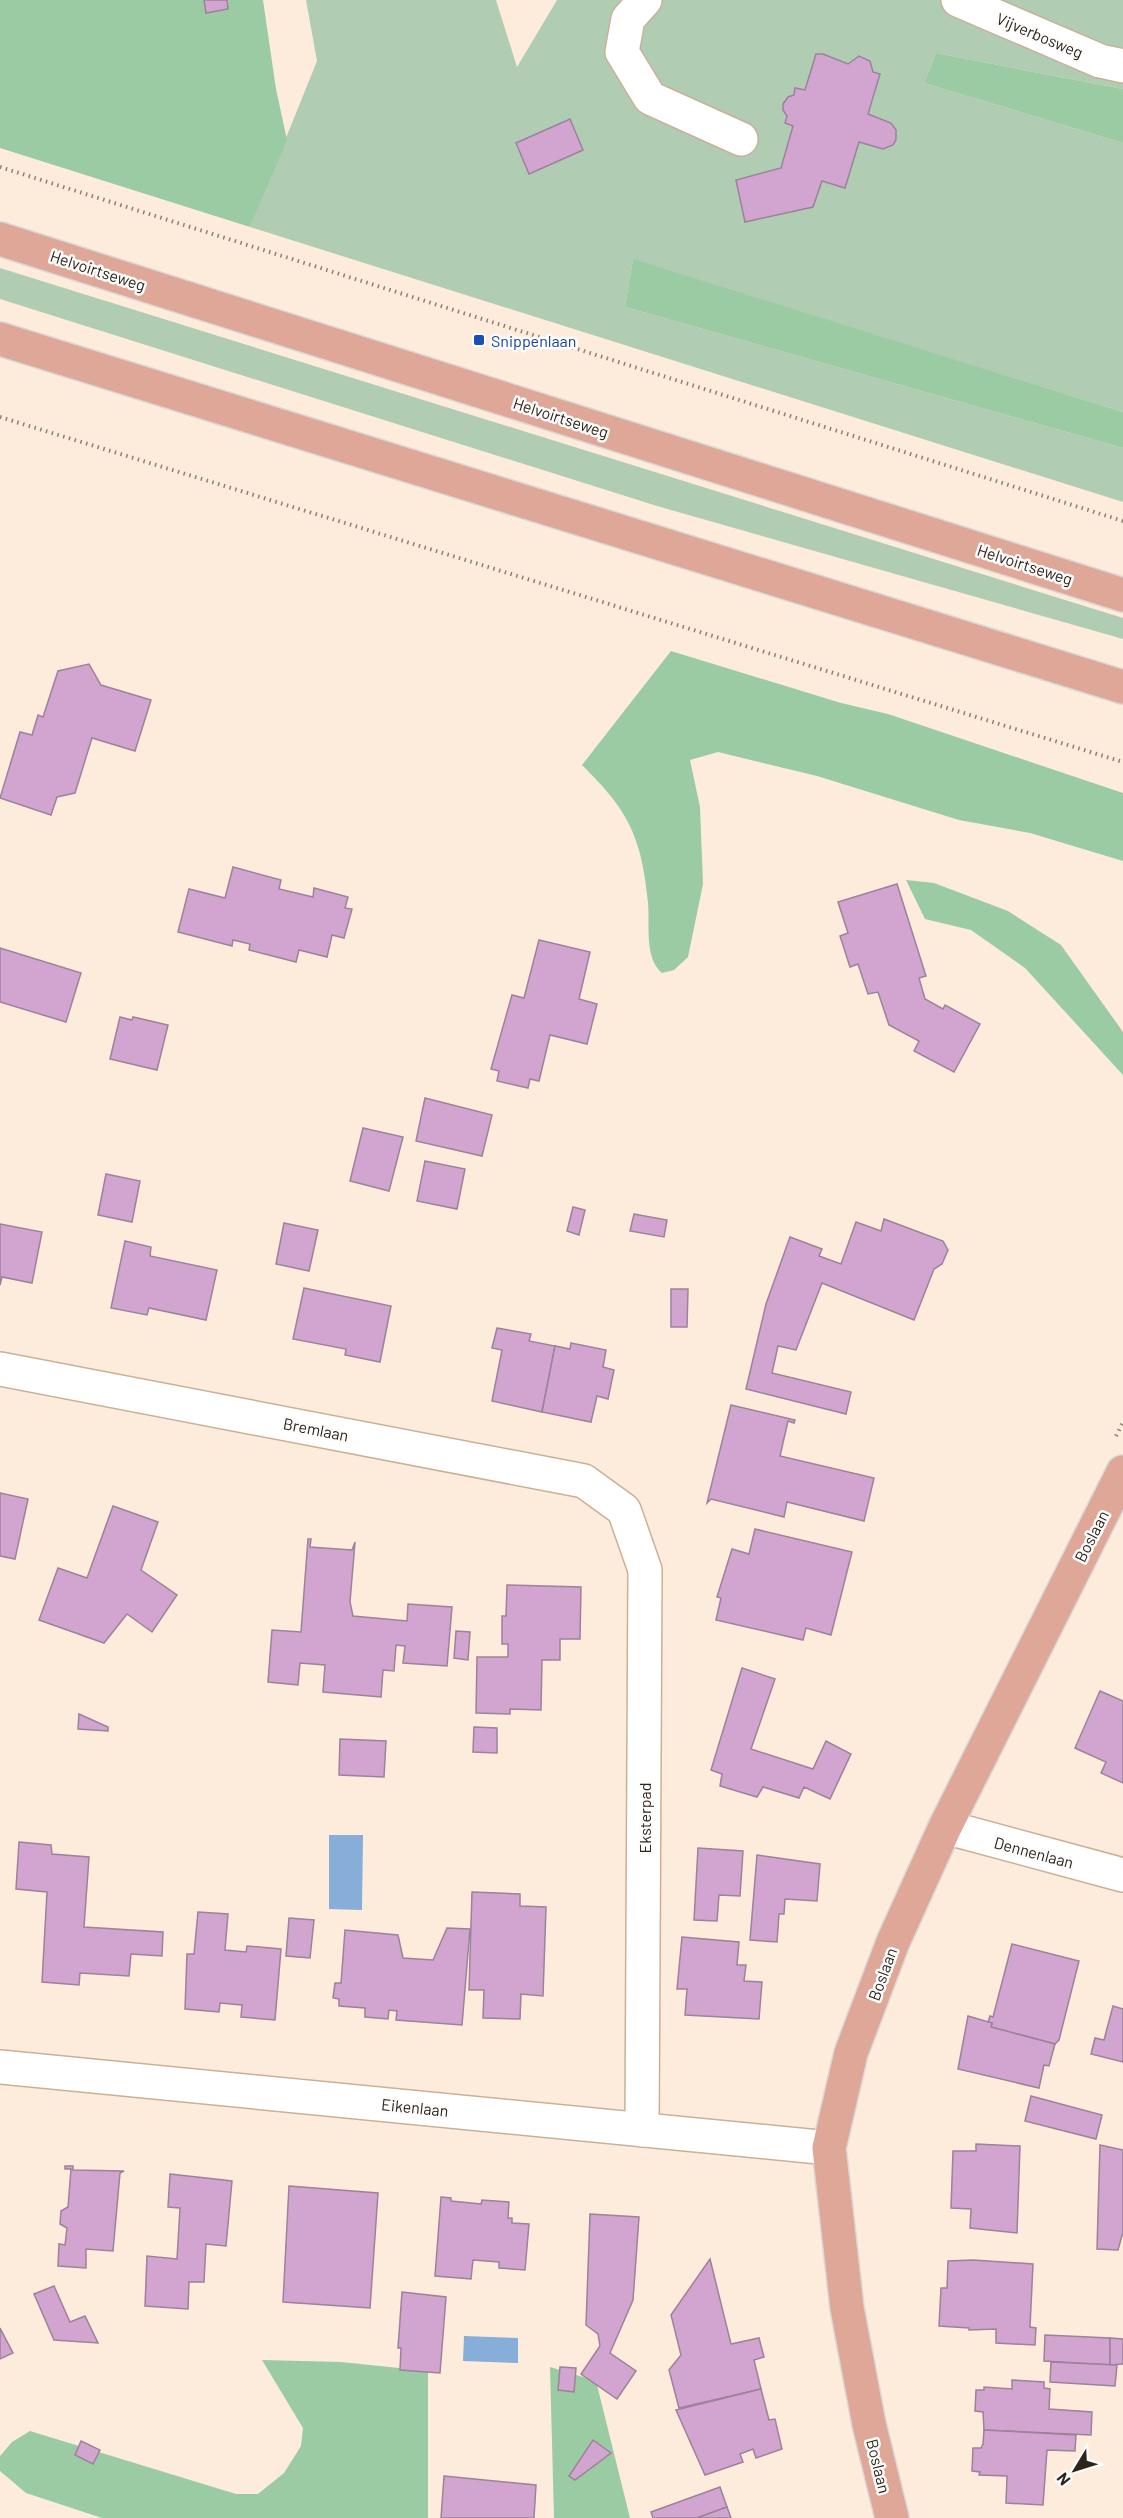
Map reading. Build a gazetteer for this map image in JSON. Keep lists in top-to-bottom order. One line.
{"streets":{"main road":["Helvoirtseweg","Boslaan"],"street":["Vijverbosweg","Bremlaan","Eksterpad","Dennenlaan","Eikenlaan"]},"crossings":[["Bremlaan","Eksterpad"],["Boslaan","Dennenlaan"],["Boslaan","Eikenlaan"],["Eksterpad","Eikenlaan"]],"places":{"transit":["Snippenlaan"]},"north":"bottom left"}
